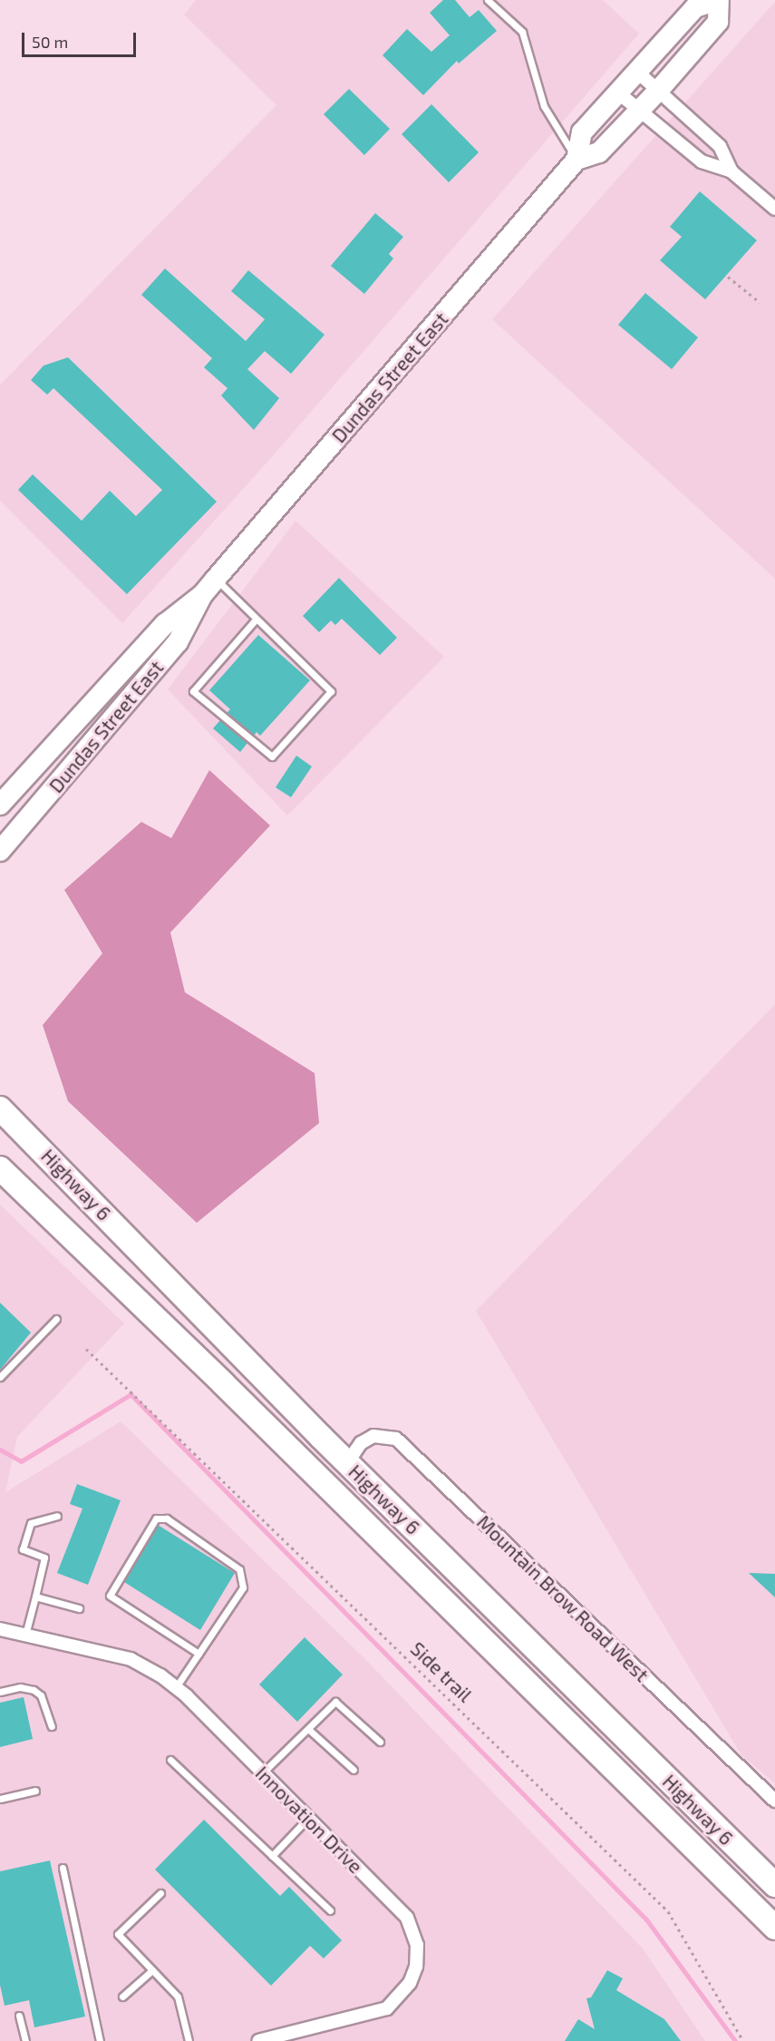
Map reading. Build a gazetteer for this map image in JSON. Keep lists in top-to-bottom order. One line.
{"streets":{"highway":["Highway 6"],"main road":["Dundas Street East"],"street":["Mountain Brow Road West","Innovation Drive"],"path":["Side trail"]},"crossings":[["Highway 6","Mountain Brow Road West"]],"scale_bar":"50 m"}
